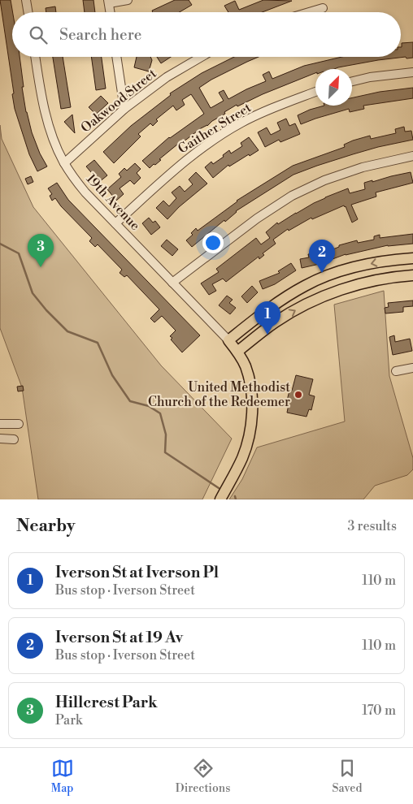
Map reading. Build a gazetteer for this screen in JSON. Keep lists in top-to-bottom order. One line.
{"streets":{"street":["Oakwood Street","Gaither Street","19th Avenue"]},"crossings":[["Oakwood Street","19th Avenue"],["Gaither Street","19th Avenue"]],"places":["United Methodist Church of the Redeemer"],"north":"top right","page":{"search":"Search here","pins":["3","2","1"],"heading":["Nearby","3 results"],"list":[{"mark":"1","name":"Iverson St at Iverson Pl","note":"Bus stop · Iverson Street","value":"110 m"},{"mark":"2","name":"Iverson St at 19 Av","note":"Bus stop · Iverson Street","value":"110 m"},{"mark":"3","name":"Hillcrest Park","note":"Park","value":"170 m"}],"nav":["Map","Directions","Saved"]}}
